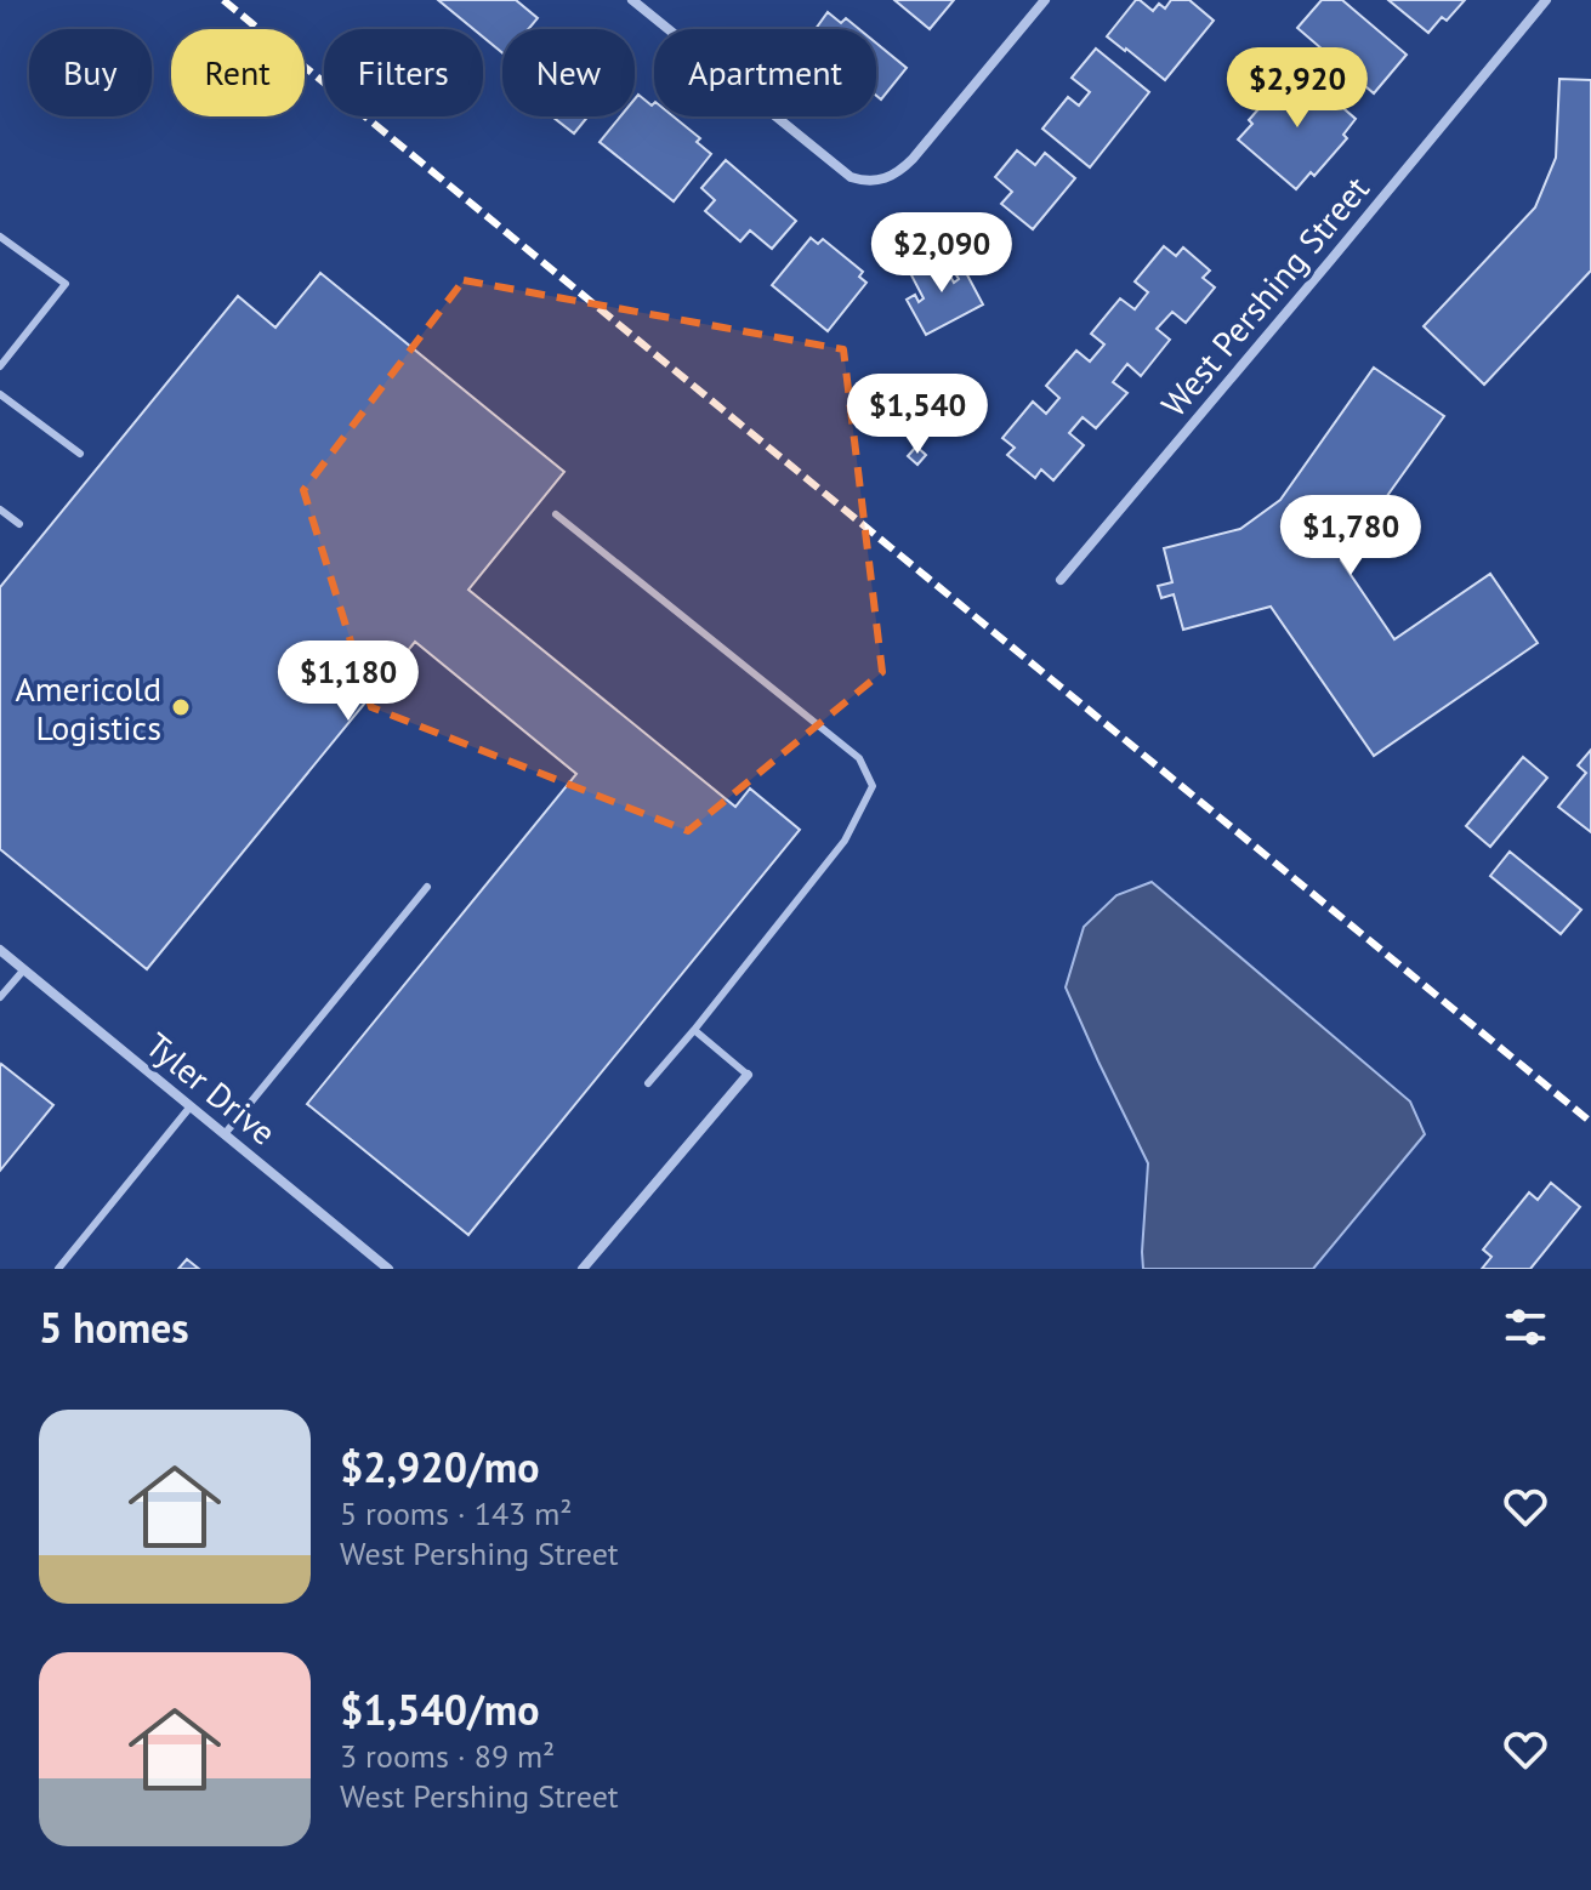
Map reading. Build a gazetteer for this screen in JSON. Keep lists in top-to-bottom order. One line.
{"streets":{"street":["West Pershing Street","Tyler Drive"]},"places":["Americold Logistics"],"page":{"chip":["Buy","Rent","Filters","New","Apartment"],"price":["$2,920","$2,090","$1,540","$1,780","$1,180"],"heading":"5 homes","list":[{"name":"$2,920/mo","note":"5 rooms · 143 m² · West Pershing Street"},{"name":"$1,540/mo","note":"3 rooms · 89 m² · West Pershing Street"}]}}
